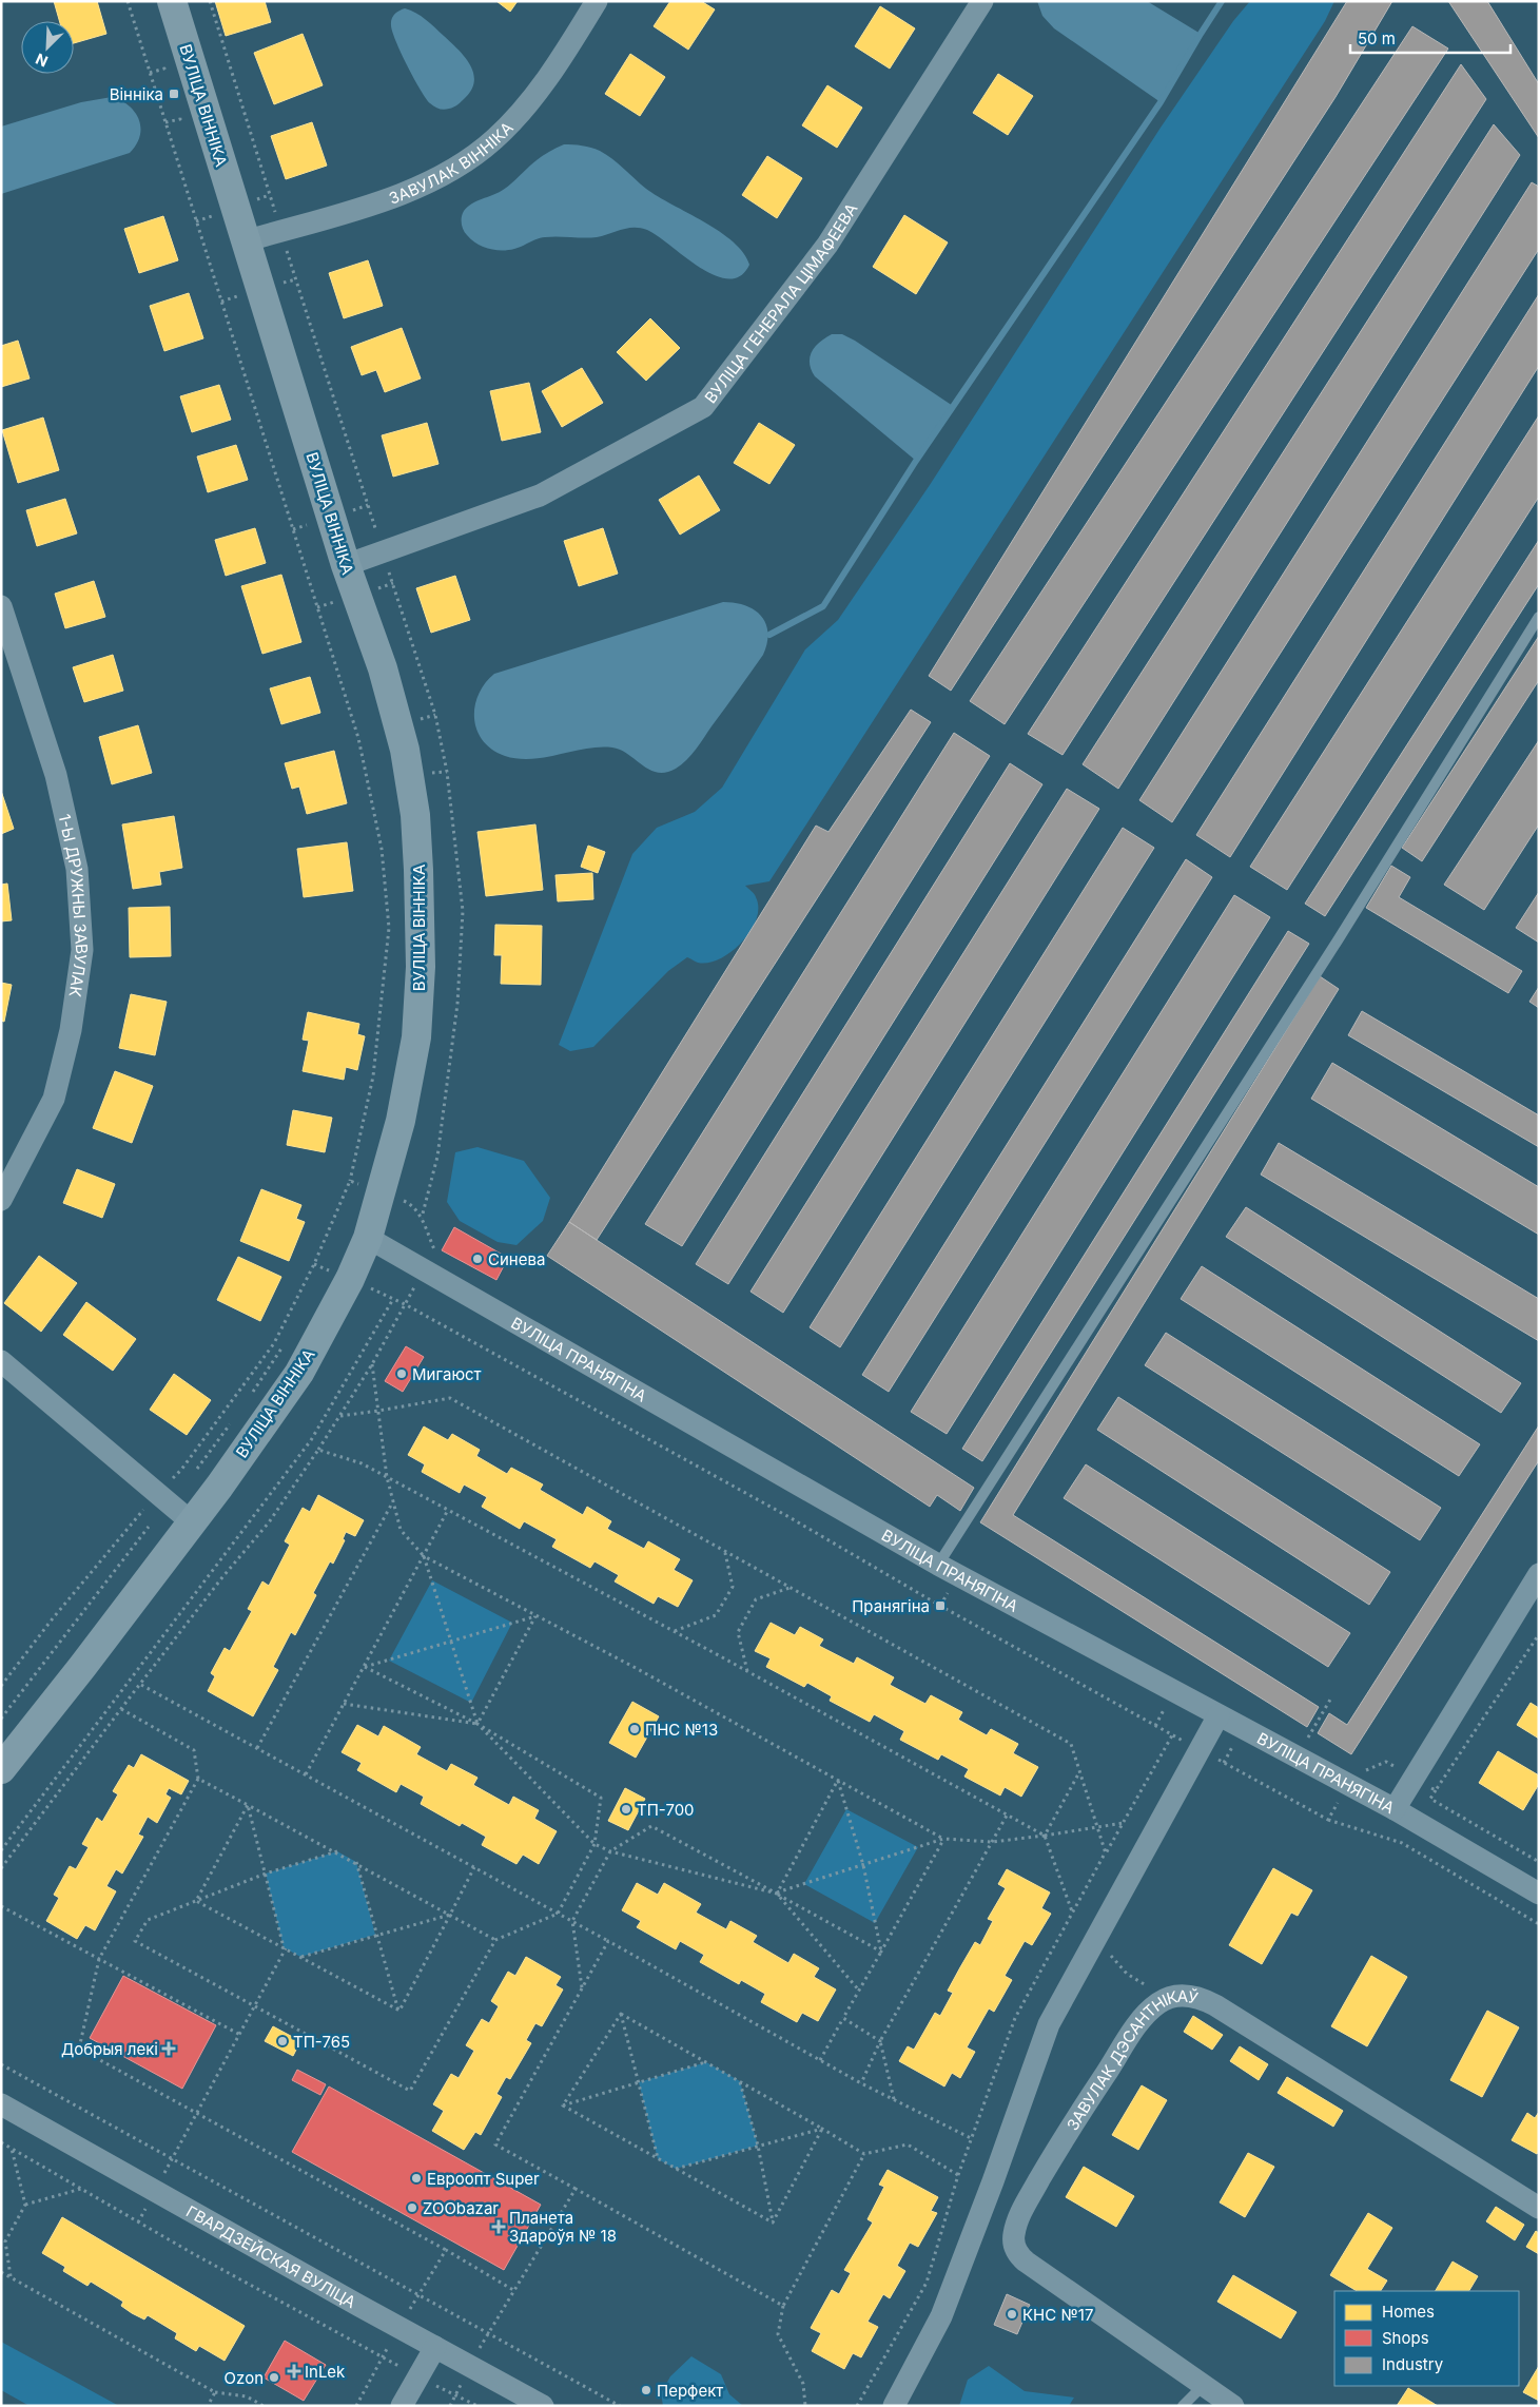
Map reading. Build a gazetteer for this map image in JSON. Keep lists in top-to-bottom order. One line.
{"streets":{"street":["ВУЛІЦА ВІННІКА","ЗАВУЛАК ВІННІКА","ВУЛІЦА ГЕНЕРАЛА ЦІМАФЕЕВА","1-Ы ДРУЖНЫ ЗАВУЛАК","ВУЛІЦА ПРАНЯГІНА","ЗАВУЛАК ДЭСАНТНІКАЎ","ГВАРДЗЕЙСКАЯ ВУЛІЦА"]},"crossings":[["ВУЛІЦА ВІННІКА","ЗАВУЛАК ВІННІКА"],["ВУЛІЦА ВІННІКА","ВУЛІЦА ГЕНЕРАЛА ЦІМАФЕЕВА"],["ВУЛІЦА ВІННІКА","ВУЛІЦА ПРАНЯГІНА"]],"places":{"transit":["Вінніка","Пранягіна"],"other":["Синева","Мигаюст","ПНС №13","ТП-700","ТП-765","Евроопт Super","ZOObazar","КНС №17","Ozon","Перфект"],"health":["Добрыя лекі","Планета Здароўя № 18","InLek"]},"legend":["Homes","Shops","Industry"],"scale_bar":"50 m","north":"bottom left"}
